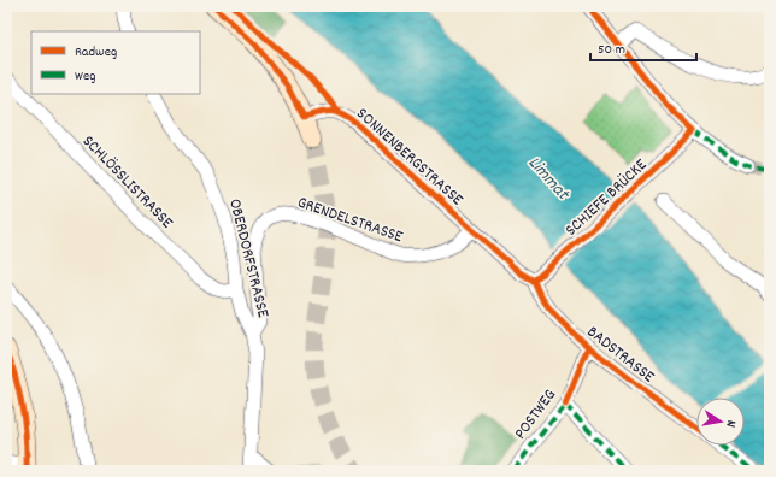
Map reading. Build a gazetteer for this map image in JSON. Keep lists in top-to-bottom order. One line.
{"streets":{"street":["SONNENBERGSTRASSE","SCHLÖSSLISTRASSE","SCHIEFE BRÜCKE","GRENDELSTRASSE","OBERDORFSTRASSE","BADSTRASSE","POSTWEG"]},"crossings":[["SONNENBERGSTRASSE","SCHIEFE BRÜCKE"],["SONNENBERGSTRASSE","GRENDELSTRASSE"],["SONNENBERGSTRASSE","BADSTRASSE"],["SCHLÖSSLISTRASSE","OBERDORFSTRASSE"],["SCHIEFE BRÜCKE","BADSTRASSE"],["GRENDELSTRASSE","OBERDORFSTRASSE"],["BADSTRASSE","POSTWEG"]],"water":["Limmat"],"legend":["Radweg","Weg"],"scale_bar":"50 m","north":"right"}
